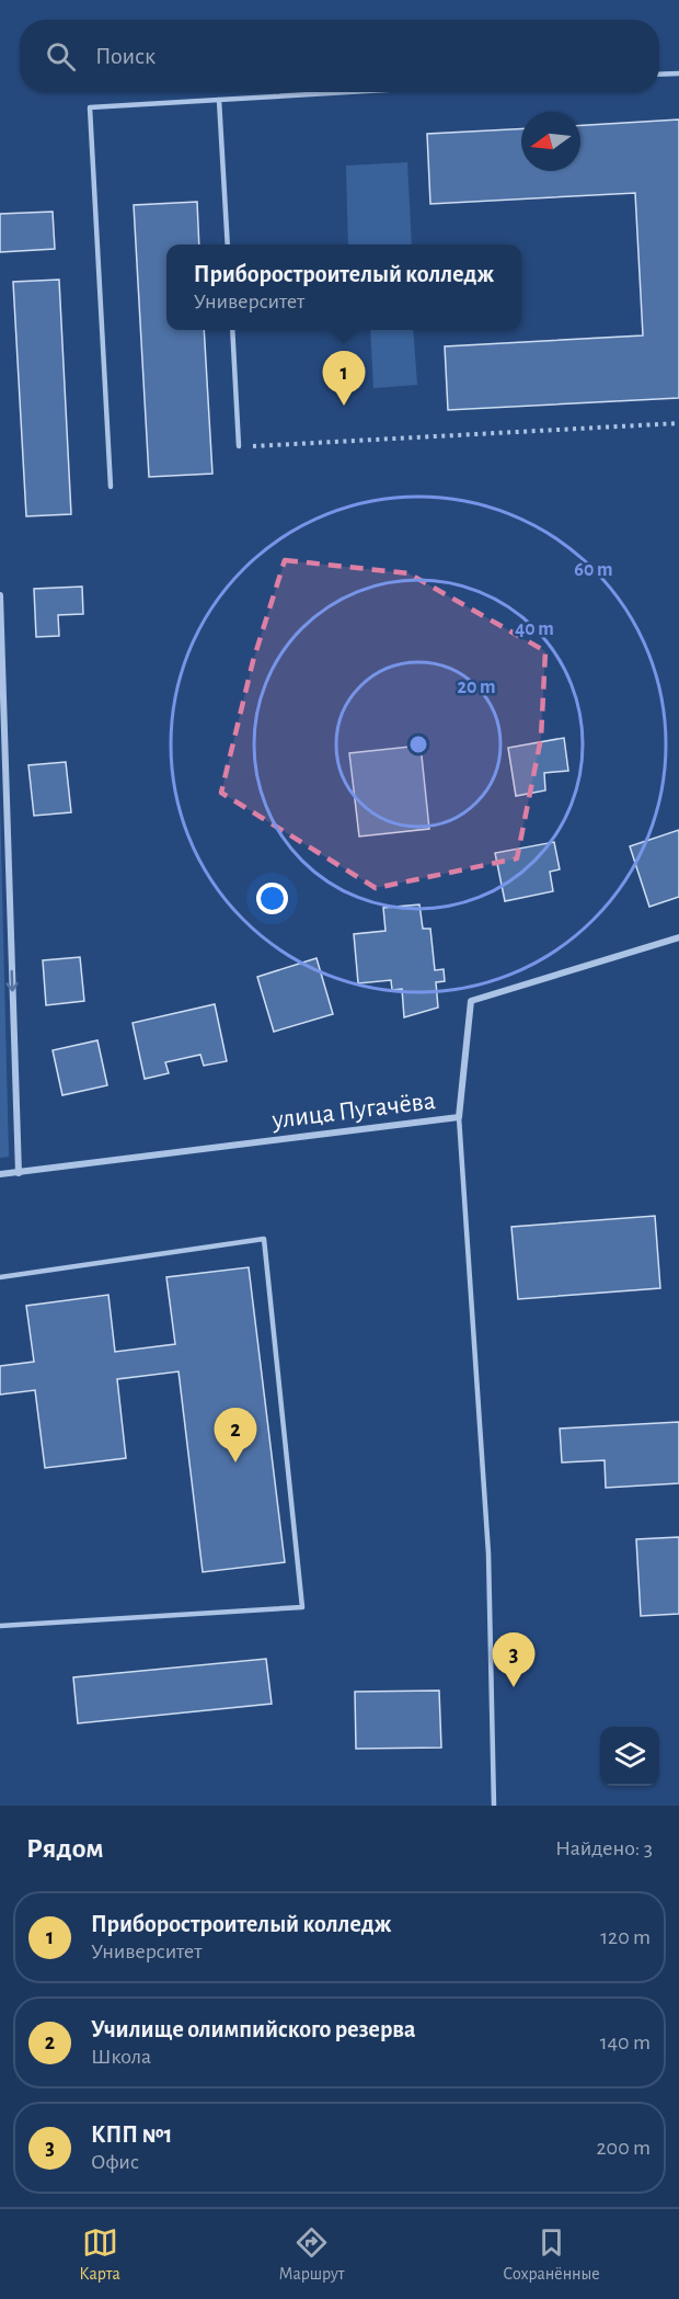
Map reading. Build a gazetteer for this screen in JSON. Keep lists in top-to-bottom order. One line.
{"streets":{"street":["улица Пугачёва"]},"north":"left","page":{"search":"Поиск","popup":["Приборостроителый колледж","Университет"],"pins":["1","2","3"],"heading":["Рядом","Найдено: 3"],"list":[{"mark":"1","name":"Приборостроителый колледж","note":"Университет","value":"120 m"},{"mark":"2","name":"Училище олимпийского резерва","note":"Школа","value":"140 m"},{"mark":"3","name":"КПП №1","note":"Офис","value":"200 m"}],"nav":["Карта","Маршрут","Сохранённые"]},"rings":["60 m","40 m","20 m"]}
